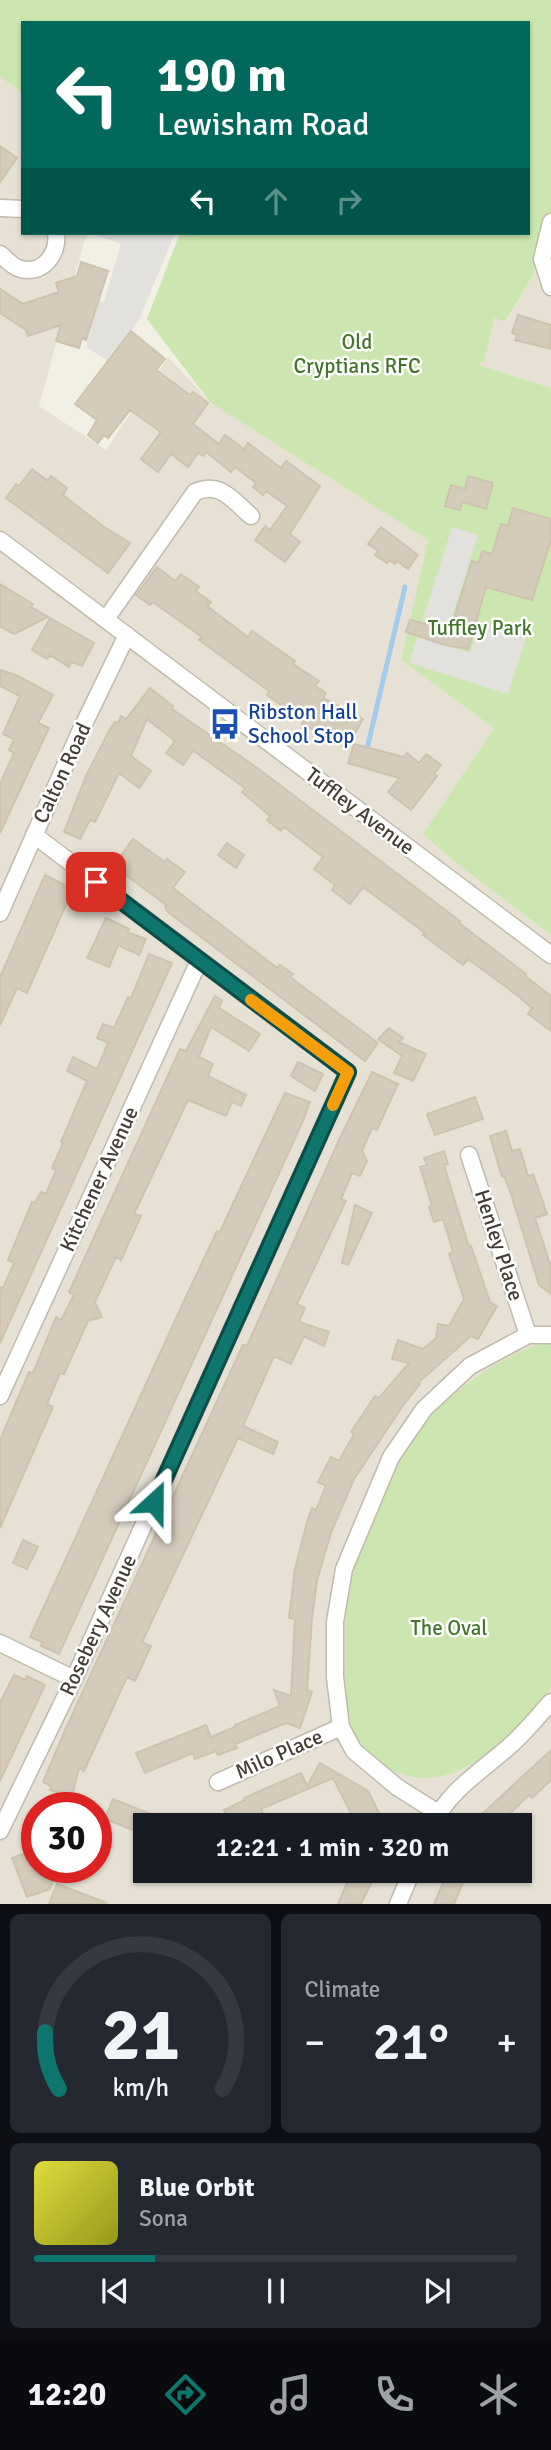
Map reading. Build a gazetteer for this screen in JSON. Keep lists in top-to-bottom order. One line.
{"streets":{"street":["Calton Road","Tuffley Avenue","Kitchener Avenue","Henley Place","Rosebery Avenue","Milo Place"]},"crossings":[["Calton Road","Tuffley Avenue"],["Kitchener Avenue","Rosebery Avenue"]],"parks":["Old Cryptians RFC","Tuffley Park","The Oval"],"places":{"bus stop":["Ribston Hall School Stop"]},"page":{"turn":["190 m","Lewisham Road"],"limit":"30","trip":"12:21 · 1 min · 320 m","tile":"Climate","heat":["−","21°","+"],"song":["Blue Orbit","Sona"],"tabs":"12:20","gauge":["21","km/h"]}}
